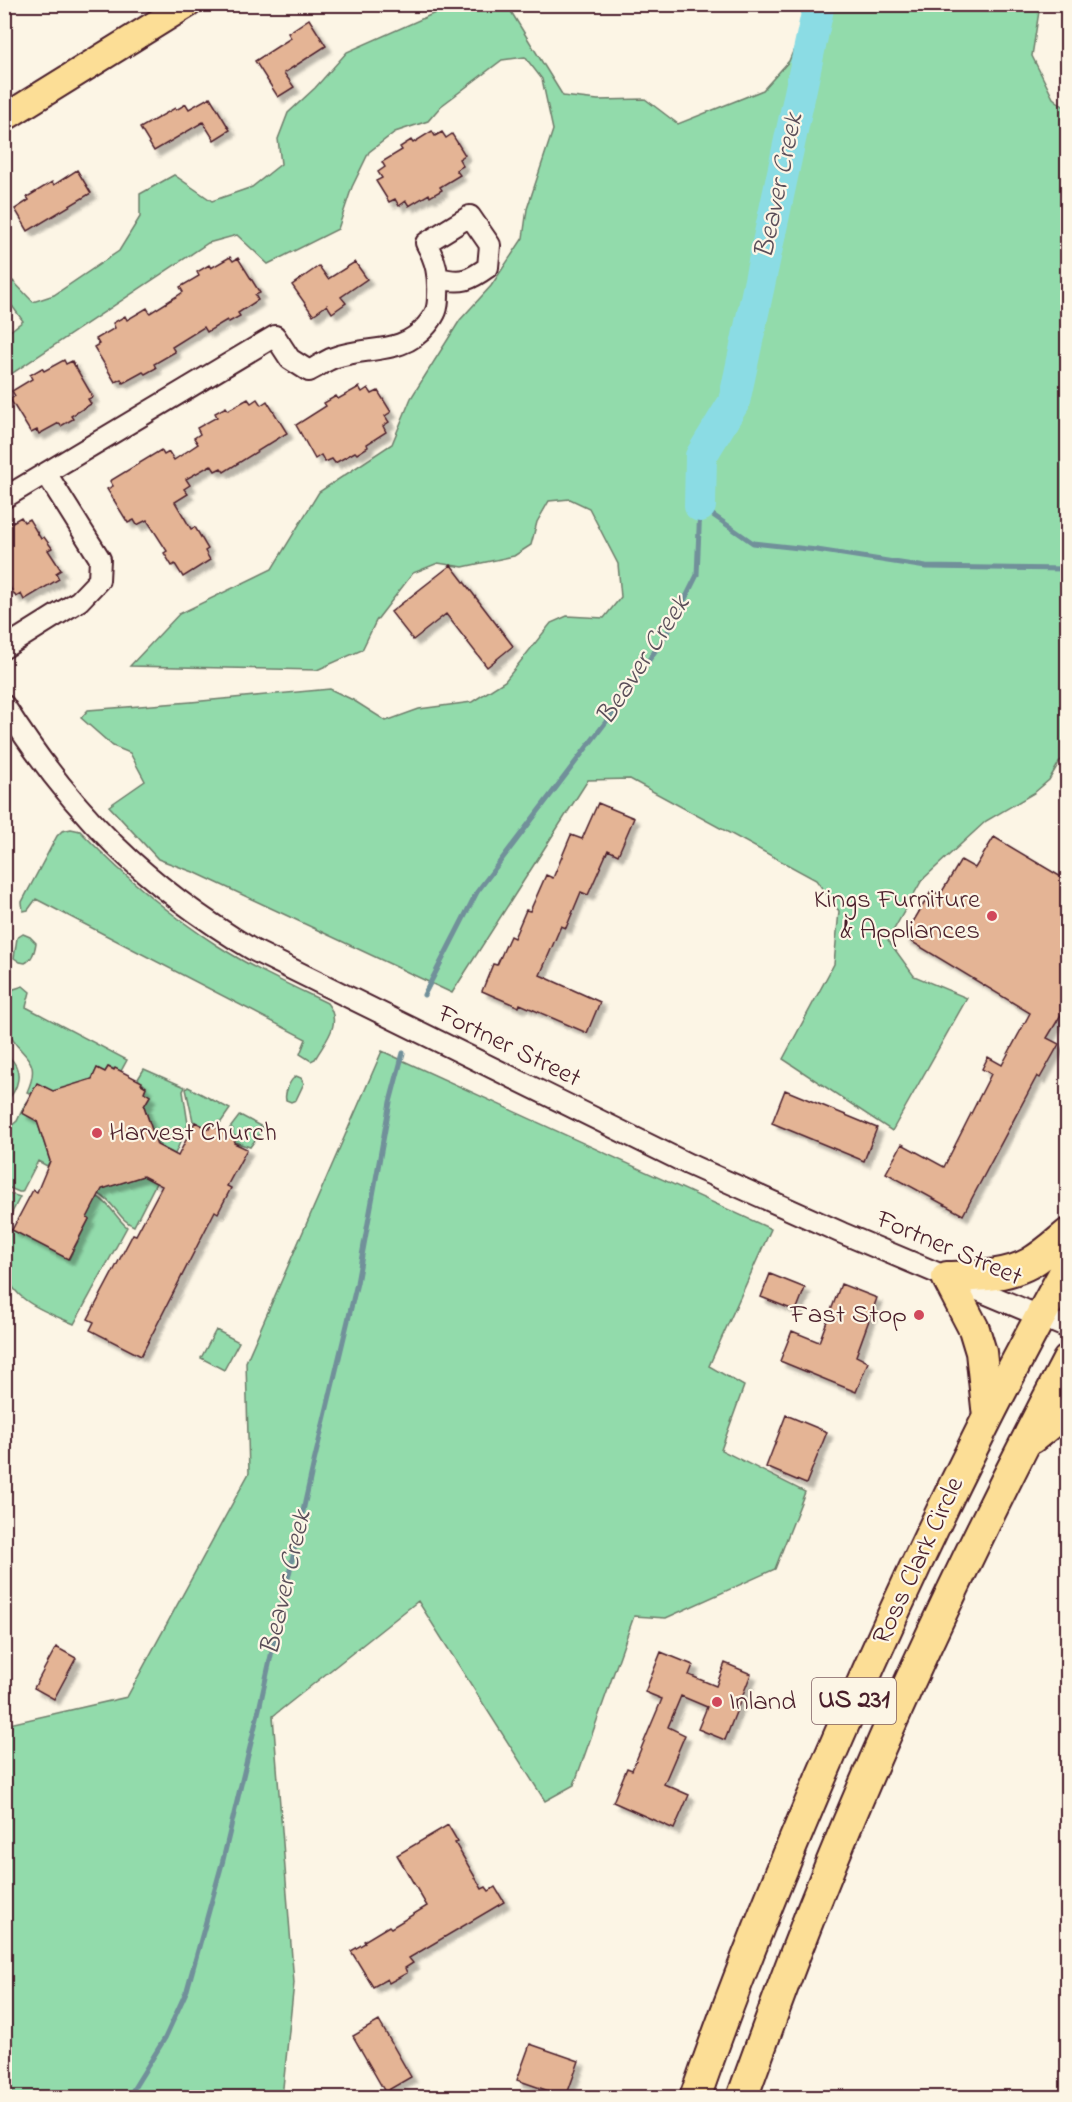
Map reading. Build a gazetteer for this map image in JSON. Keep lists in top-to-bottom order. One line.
{"streets":{"highway":["Ross Clark Circle","US 231"],"street":["Fortner Street"]},"crossings":[["Fortner Street","Ross Clark Circle"]],"water":["Beaver Creek"],"places":["Kings Furniture & Appliances","Harvest Church","Fast Stop","Inland"]}
